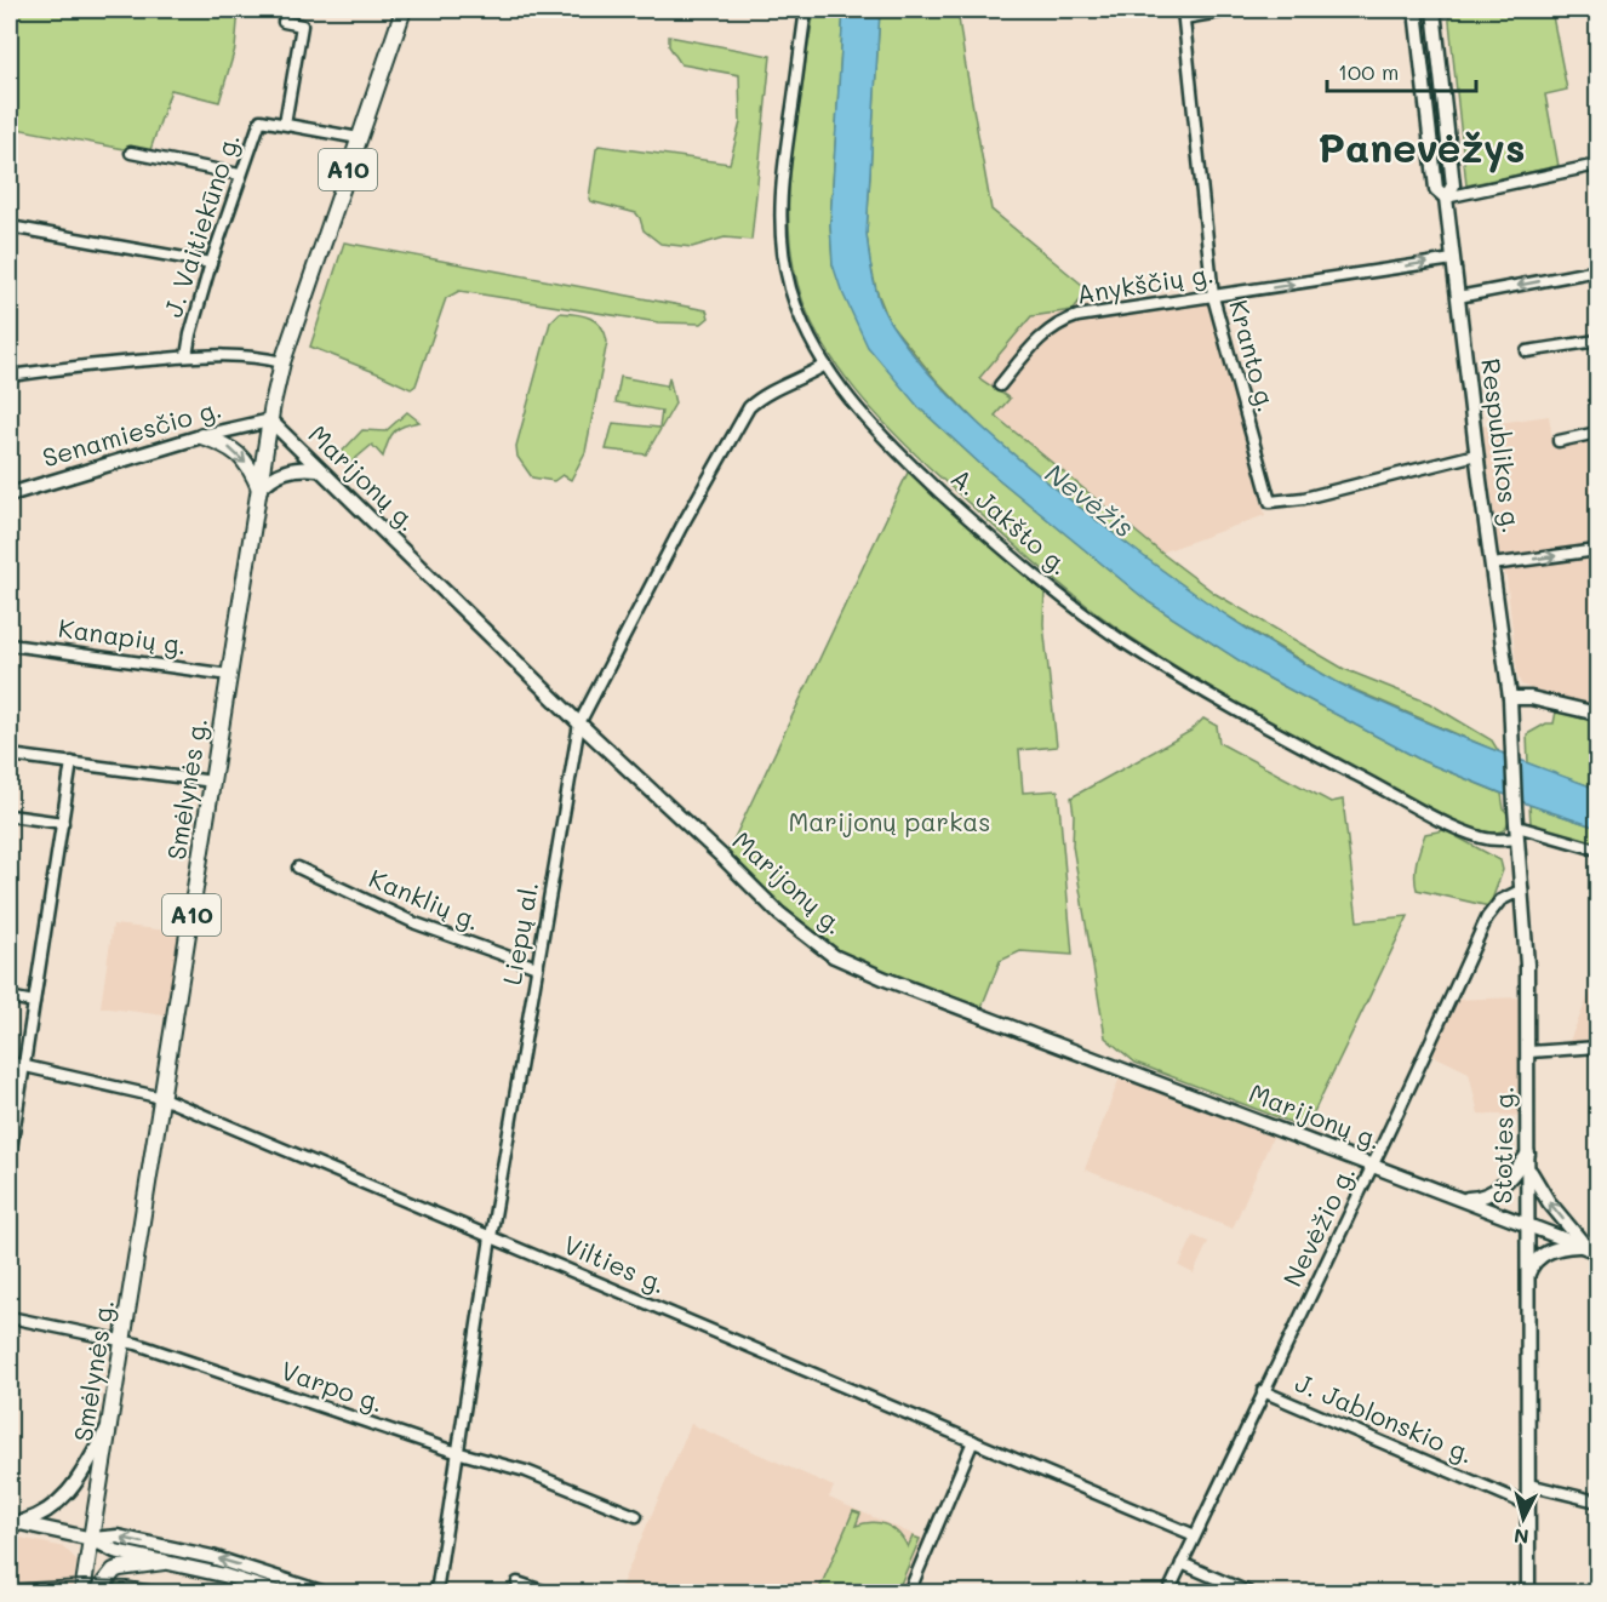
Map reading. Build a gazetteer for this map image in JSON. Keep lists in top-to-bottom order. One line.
{"streets":{"highway":["A10","Smėlynės g."],"main road":["Senamiesčio g.","Respublikos g.","Marijonų g.","Stoties g."],"street":["J. Vaitiekūno g.","Anykščių g.","Kranto g.","A. Jakšto g.","Kanapių g.","Kanklių g.","Liepų al.","Nevėžio g.","Vilties g.","Varpo g.","J. Jablonskio g."]},"crossings":[["J. Vaitiekūno g.","Smėlynės g."],["Anykščių g.","Kranto g."],["Anykščių g.","Respublikos g."],["Kranto g.","Respublikos g."],["Senamiesčio g.","Marijonų g."],["Senamiesčio g.","Smėlynės g."],["Respublikos g.","Stoties g."],["Marijonų g.","Smėlynės g."],["Marijonų g.","Liepų al."],["Marijonų g.","Stoties g."],["Marijonų g.","Nevėžio g."],["A. Jakšto g.","Liepų al."],["A. Jakšto g.","Stoties g."],["Kanapių g.","Smėlynės g."],["Smėlynės g.","Vilties g."],["Smėlynės g.","Varpo g."],["Kanklių g.","Liepų al."],["Liepų al.","Vilties g."],["Liepų al.","Varpo g."],["Stoties g.","Nevėžio g."],["Stoties g.","J. Jablonskio g."],["Nevėžio g.","Vilties g."],["Nevėžio g.","J. Jablonskio g."]],"one_way":["Anykščių g."],"districts":["Panevėžys"],"water":["Nevėžis"],"parks":["Marijonų parkas"],"scale_bar":"100 m","north":"bottom"}
